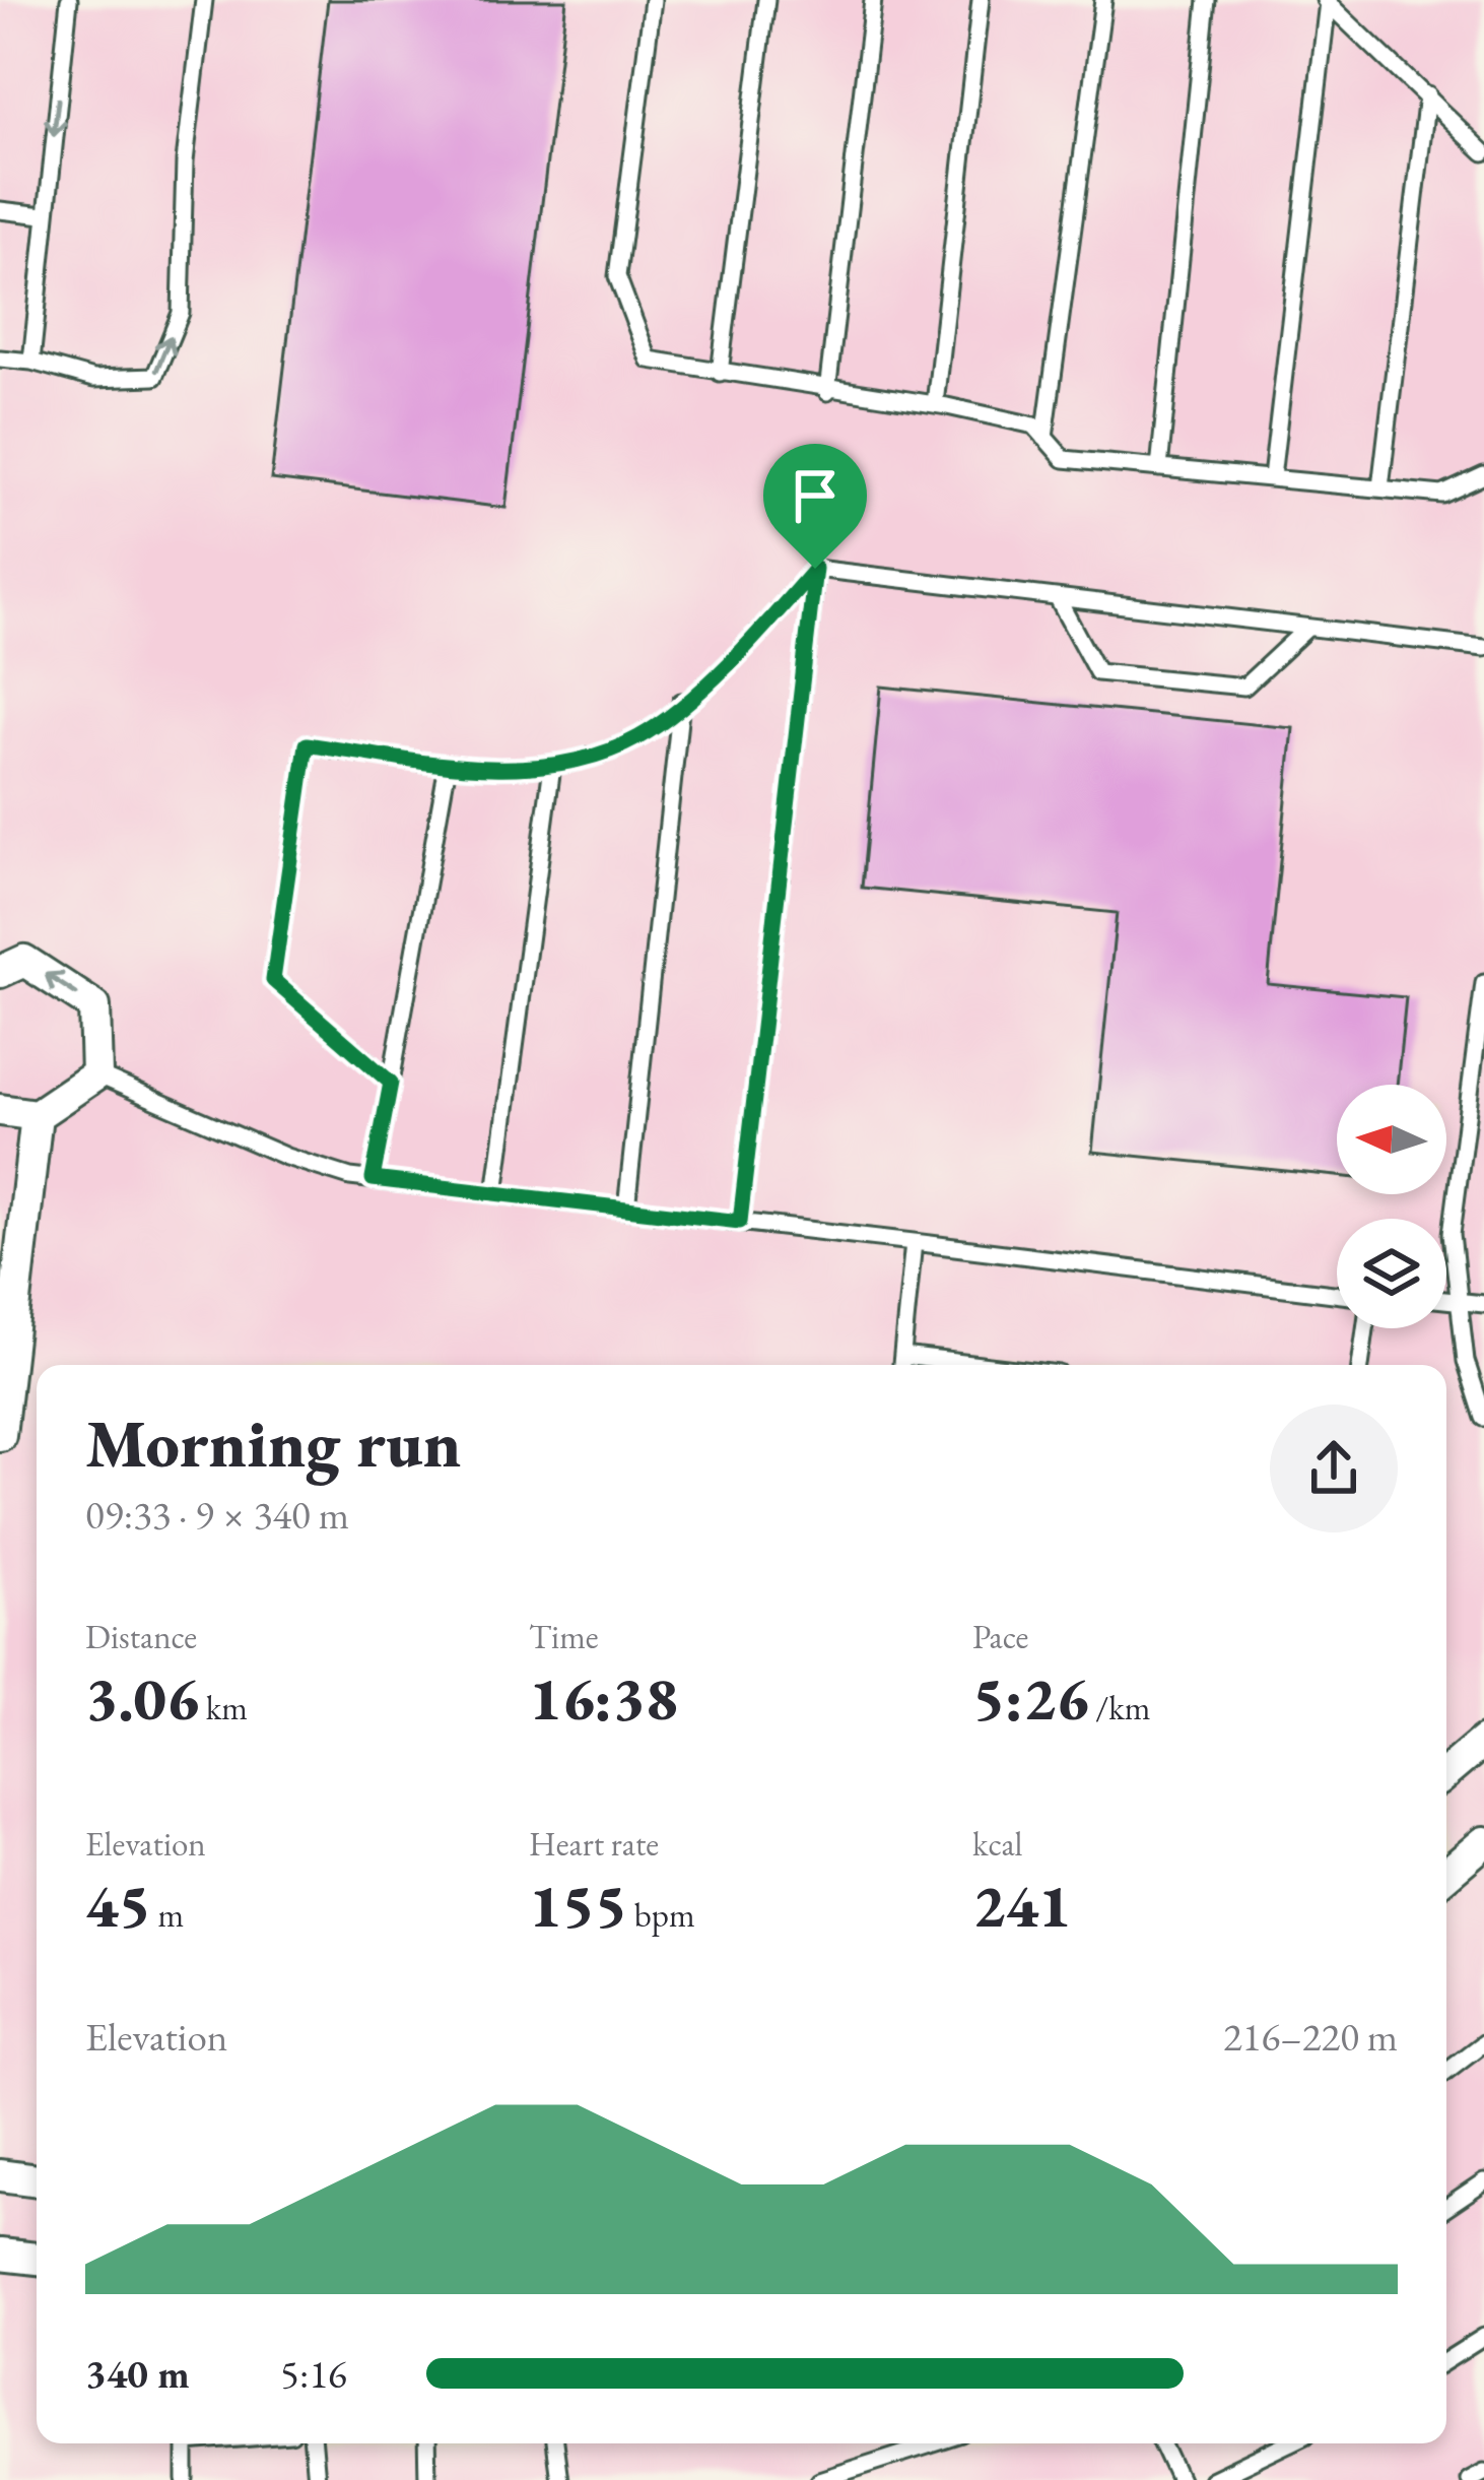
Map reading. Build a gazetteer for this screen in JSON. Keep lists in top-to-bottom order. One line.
{"north":"left","page":{"heading":["Morning run","09:33 · 9 × 340 m"],"stats":[["Distance","3.06 km"],["Time","16:38"],["Pace","5:26 /km"],["Elevation","45 m"],["Heart rate","155 bpm"],["kcal","241"]],"chart":["Elevation","216–220 m"],"list":[{"name":"340 m","note":"5:16"}]}}
